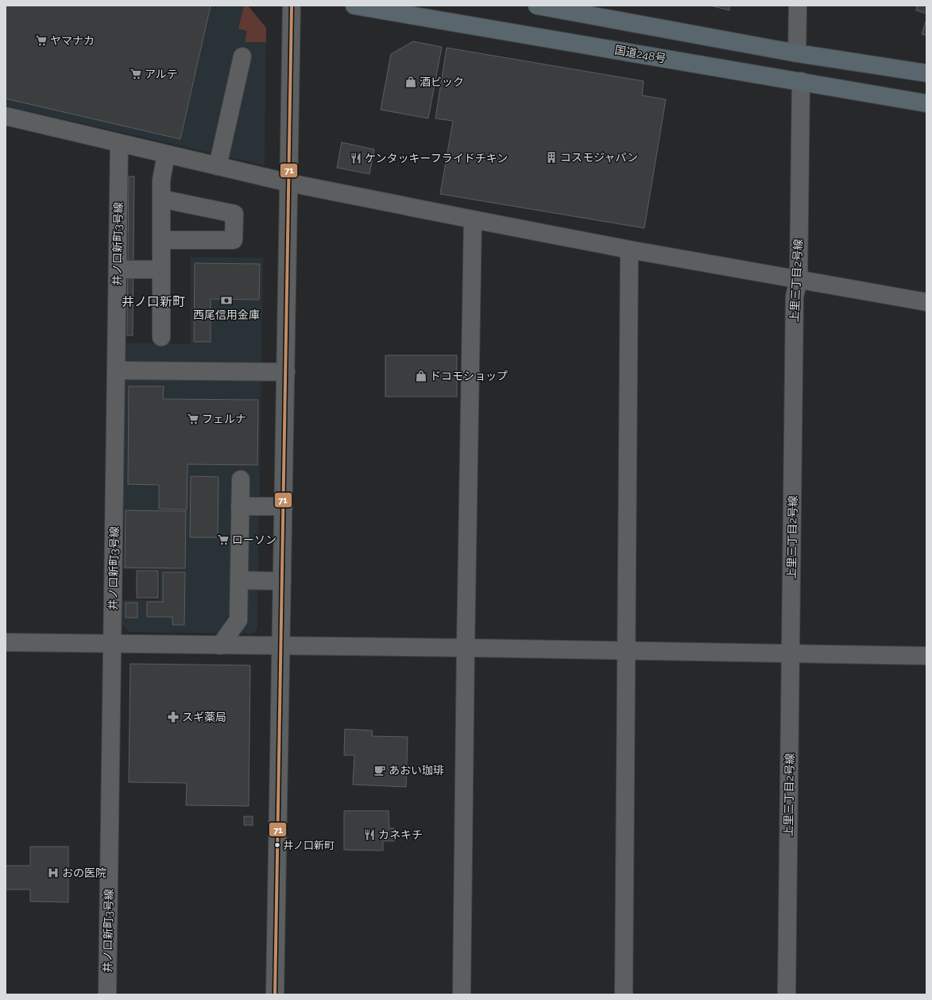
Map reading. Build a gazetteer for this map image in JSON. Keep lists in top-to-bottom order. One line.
{"streets":{"highway":["国道248号"],"street":["井ノ口新町3号線","上里三丁目2号線"]},"crossings":[["国道248号","上里三丁目2号線"]],"districts":["井ノ口新町"],"places":{"supermarket":["ヤマナカ","アルテ","フェルナ","ローソン"],"shop":["酒ビック","ドコモショップ"],"building":["コスモジャパン"],"restaurant":["ケンタッキーフライドチキン","カネキチ"],"bank":["西尾信用金庫"],"pharmacy":["スギ薬局"],"cafe":["あおい珈琲"],"other":["井ノ口新町"],"hospital":["おの医院"]},"lines":["transit line 71"]}
